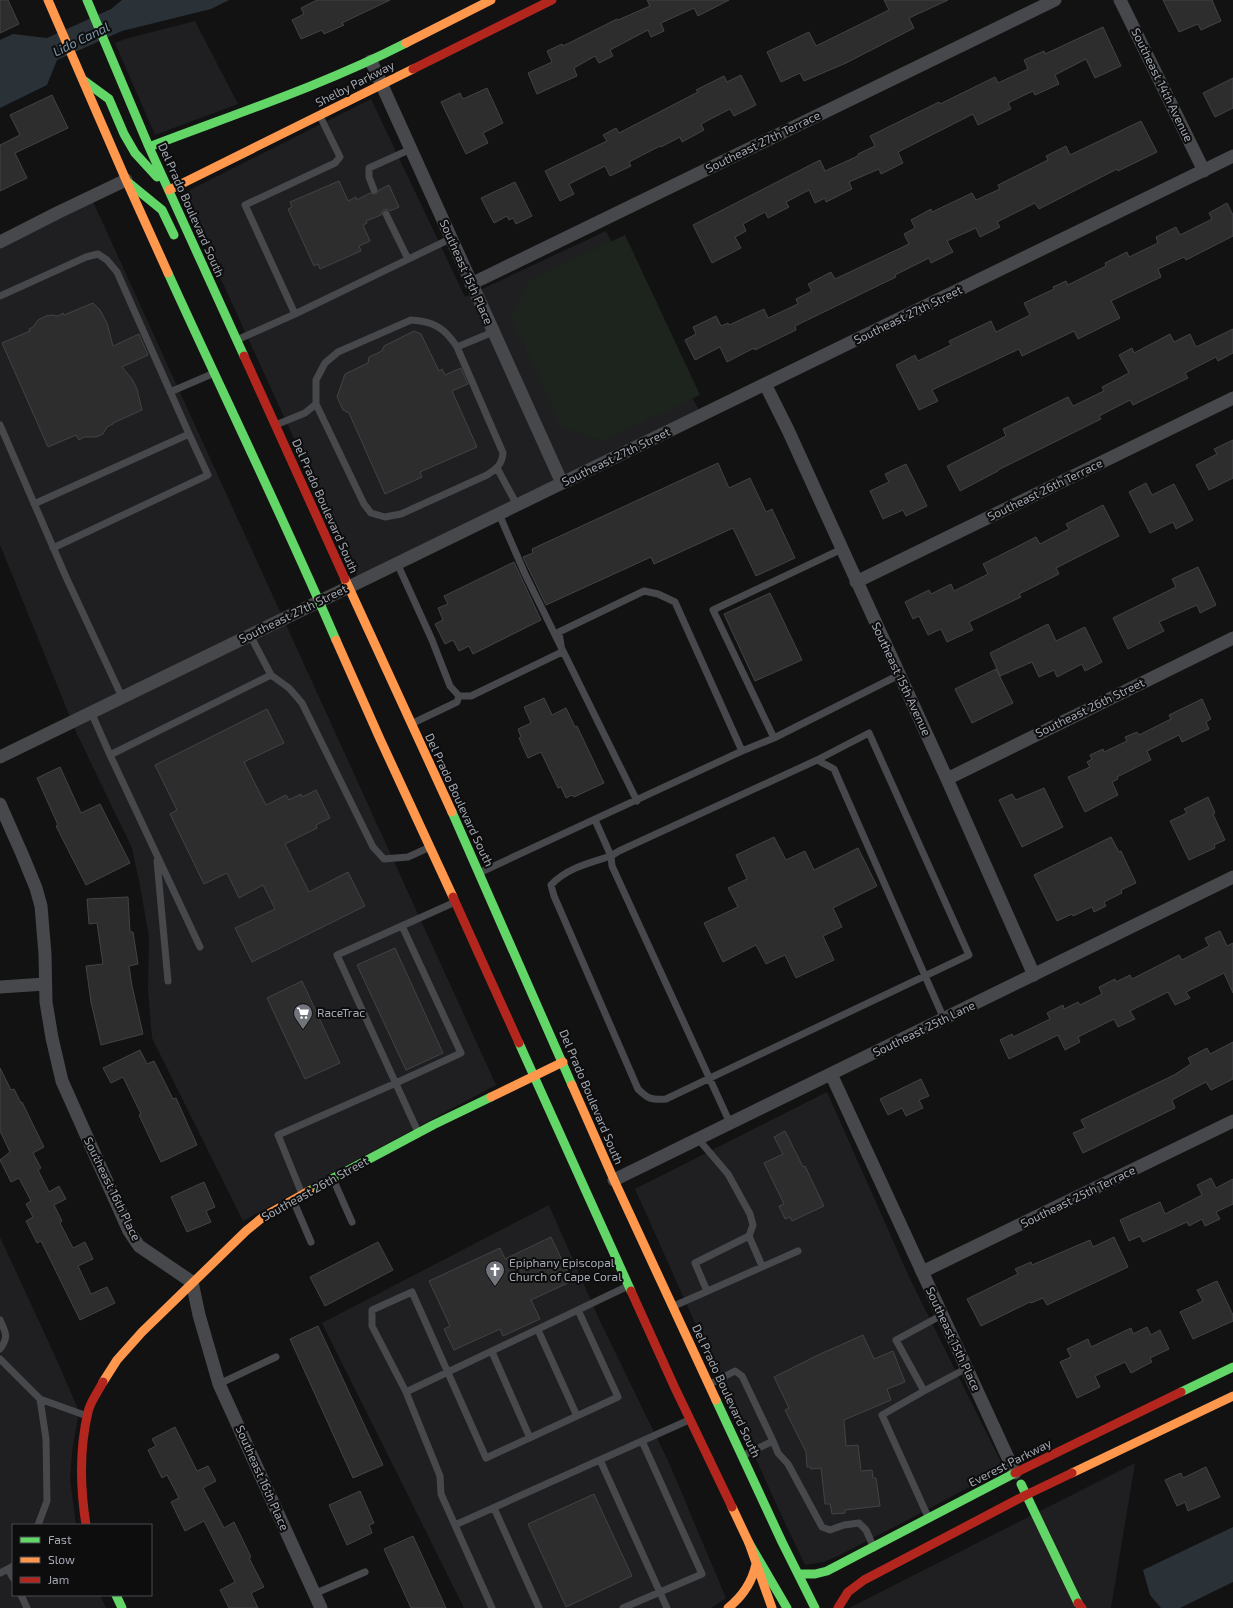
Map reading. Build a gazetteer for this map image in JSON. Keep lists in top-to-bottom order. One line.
{"streets":{"main road":["Shelby Parkway","Del Prado Boulevard South","Southeast 15th Place","Southeast 26th Street","Everest Parkway"],"street":["Southeast 14th Avenue","Southeast 27th Terrace","Southeast 27th Street","Southeast 26th Terrace","Southeast 15th Avenue","Southeast 25th Lane","Southeast 16th Place","Southeast 25th Terrace"]},"crossings":[["Shelby Parkway","Del Prado Boulevard South"],["Shelby Parkway","Southeast 15th Place"],["Southeast 14th Avenue","Southeast 27th Street"],["Southeast 27th Terrace","Southeast 15th Place"],["Del Prado Boulevard South","Southeast 27th Street"],["Del Prado Boulevard South","Southeast 26th Street"],["Del Prado Boulevard South","Southeast 25th Lane"],["Del Prado Boulevard South","Everest Parkway"],["Southeast 15th Place","Southeast 27th Street"],["Southeast 15th Place","Southeast 25th Lane"],["Southeast 15th Place","Southeast 25th Terrace"],["Southeast 15th Place","Everest Parkway"],["Southeast 27th Street","Southeast 15th Avenue"],["Southeast 26th Terrace","Southeast 15th Avenue"],["Southeast 15th Avenue","Southeast 26th Street"],["Southeast 15th Avenue","Southeast 25th Lane"],["Southeast 26th Street","Southeast 16th Place"]],"water":["Lido Canal"],"places":{"supermarket":["RaceTrac"],"church":["Epiphany Episcopal Church of Cape Coral"]},"legend":["Fast","Slow","Jam"]}
